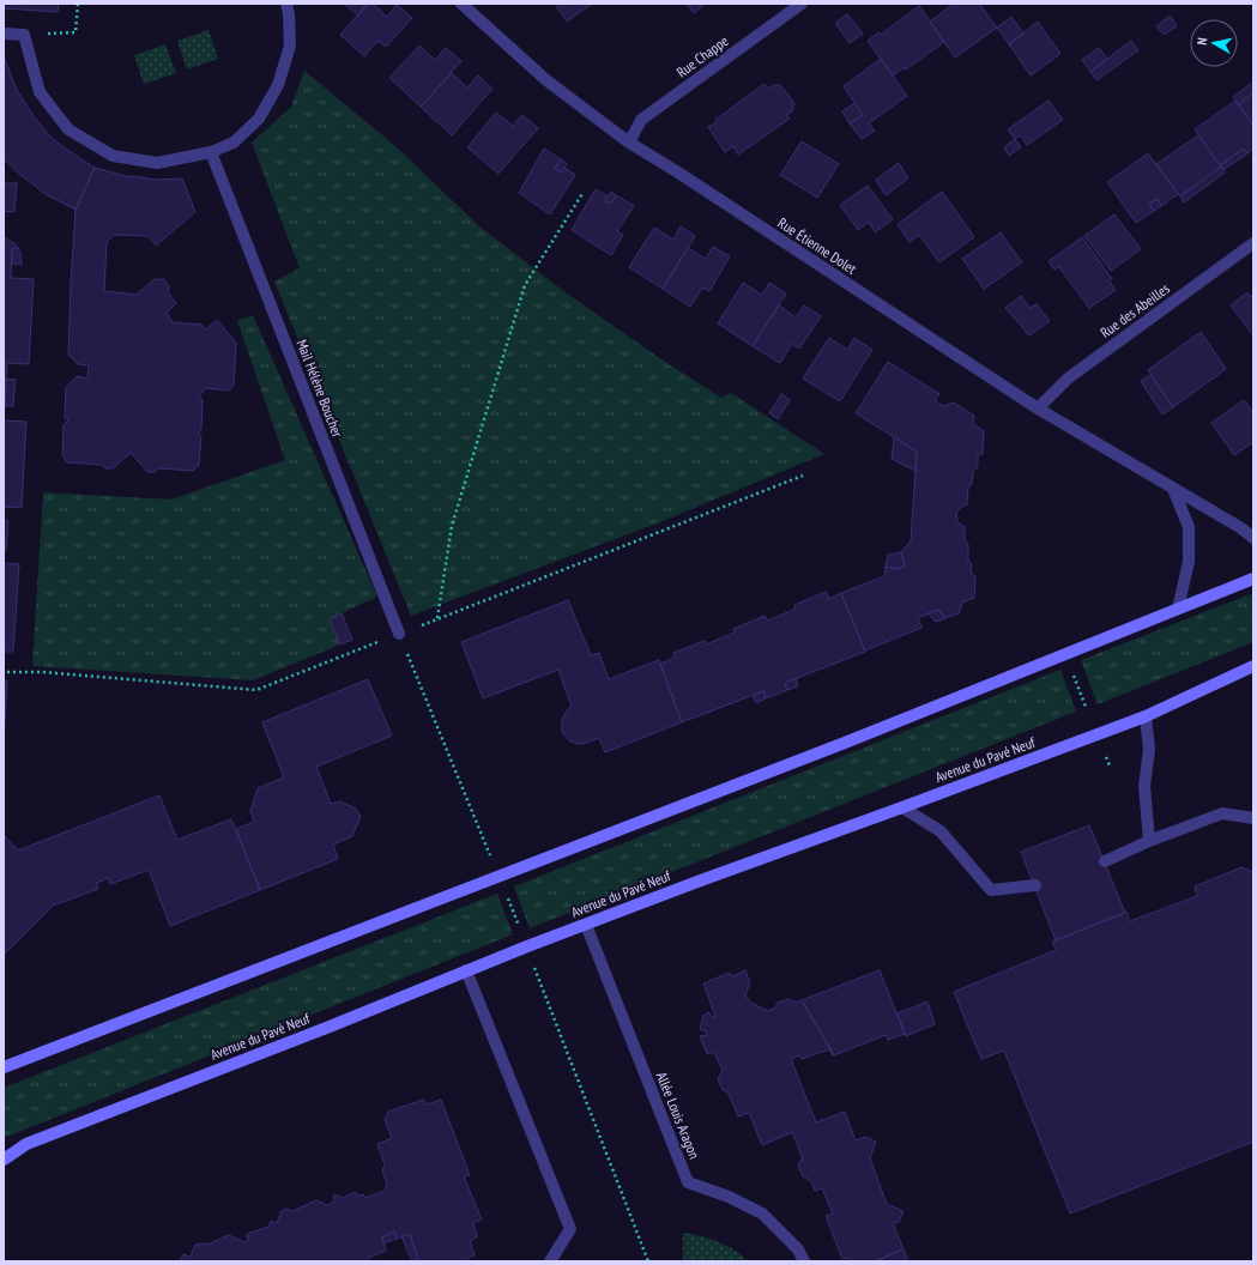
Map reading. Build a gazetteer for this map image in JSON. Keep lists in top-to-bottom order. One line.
{"streets":{"main road":["Avenue du Pavé Neuf"],"street":["Rue Chappe","Rue Étienne Dolet","Rue des Abeilles","Mail Hélène Boucher","Allée Louis Aragon"]},"crossings":[["Rue Chappe","Rue Étienne Dolet"],["Rue Étienne Dolet","Rue des Abeilles"],["Avenue du Pavé Neuf","Allée Louis Aragon"]],"north":"left"}
